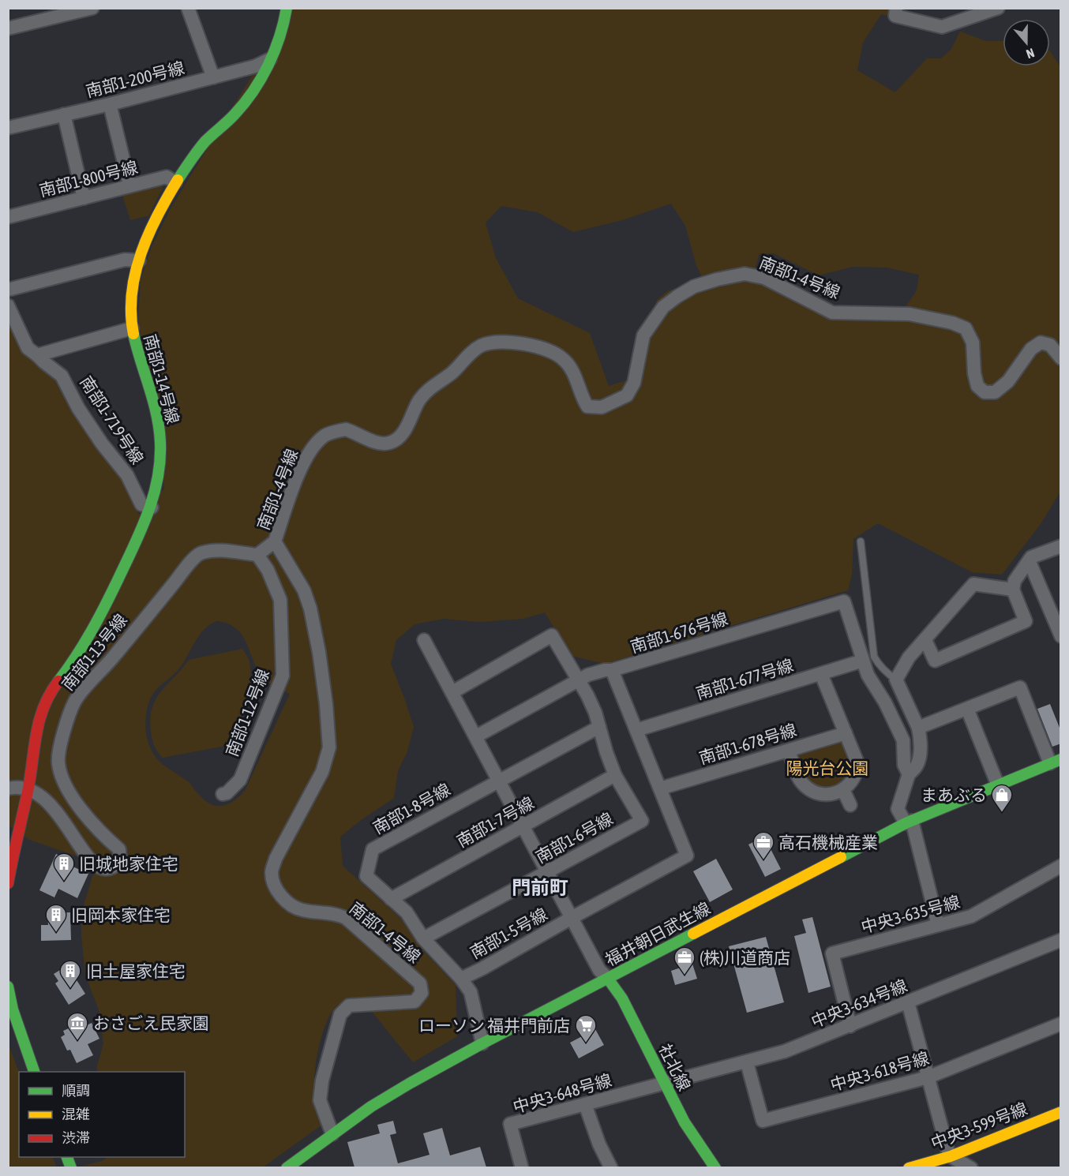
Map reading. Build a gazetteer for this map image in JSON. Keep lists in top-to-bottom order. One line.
{"streets":{"street":["南部1-200号線","南部1-800号線","南部1-4号線","南部1-14号線","南部1-719号線","南部1-676号線","南部1-13号線","南部1-677号線","南部1-12号線","南部1-678号線","南部1-8号線","南部1-7号線","南部1-6号線","中央3-635号線","南部1-5号線","福井朝日武生線","中央3-634号線","社北線","中央3-618号線","中央3-648号線","中央3-599号線"]},"crossings":[["南部1-200号線","南部1-14号線"],["南部1-800号線","南部1-14号線"],["南部1-4号線","福井朝日武生線"],["南部1-14号線","南部1-719号線"],["南部1-14号線","南部1-13号線"],["南部1-676号線","南部1-677号線"],["南部1-13号線","南部1-12号線"],["南部1-8号線","南部1-7号線"],["南部1-8号線","南部1-6号線"],["南部1-8号線","南部1-5号線"],["南部1-8号線","福井朝日武生線"],["南部1-7号線","南部1-6号線"],["中央3-635号線","中央3-634号線"],["福井朝日武生線","社北線"],["中央3-634号線","社北線"],["中央3-634号線","中央3-618号線"],["中央3-634号線","中央3-648号線"],["社北線","中央3-648号線"]],"districts":["門前町"],"parks":["陽光台公園"],"places":{"shop":["まあぶる"],"office":["高石機械産業","(株)川道商店"],"building":["旧城地家住宅","旧岡本家住宅","旧土屋家住宅"],"museum":["おさごえ民家園"],"supermarket":["ローソン 福井門前店"]},"legend":["順調","混雑","渋滞"],"north":"bottom"}
